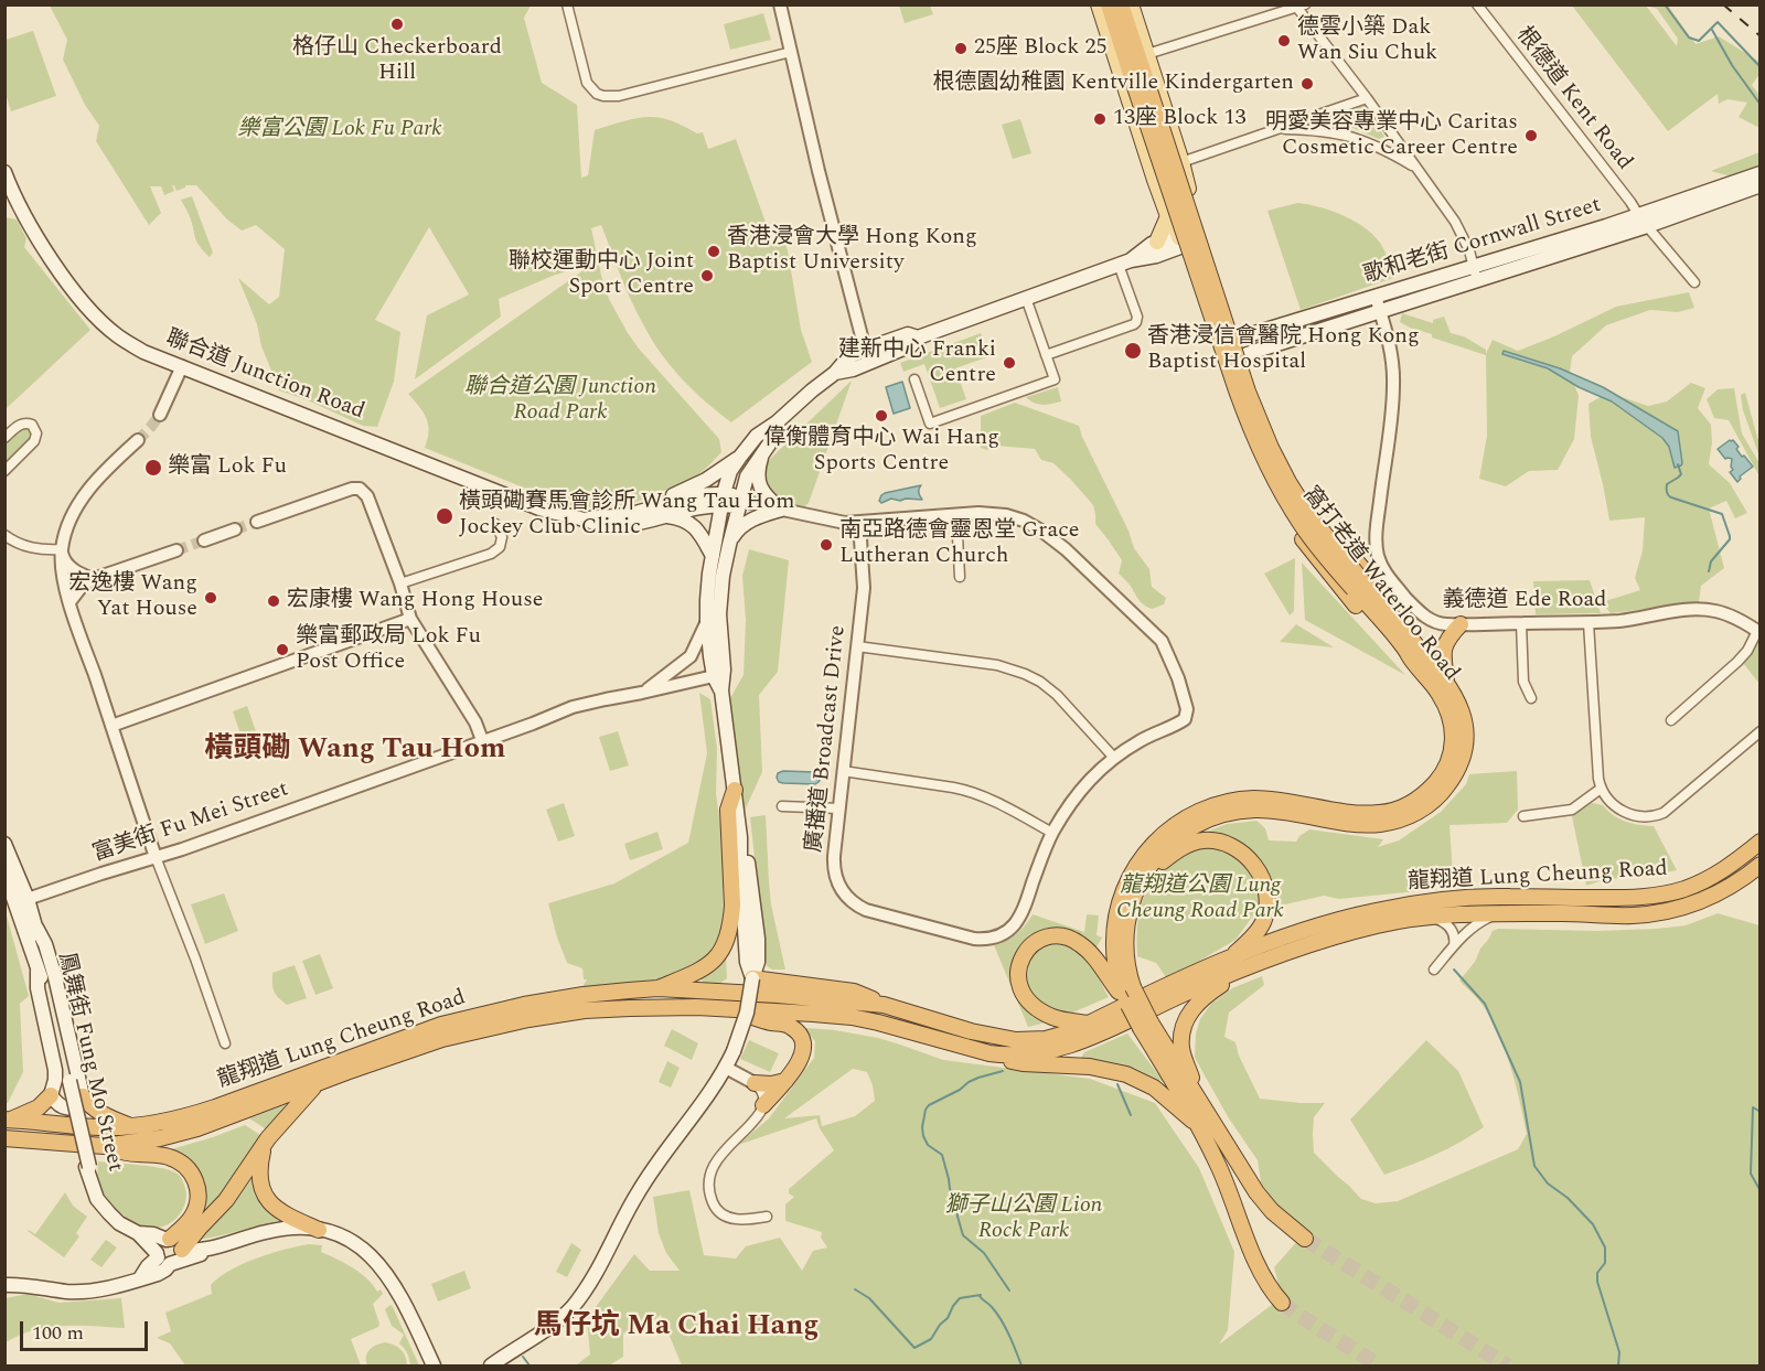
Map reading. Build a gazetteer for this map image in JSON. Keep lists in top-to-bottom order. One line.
{"streets":{"highway":["窩打老道 Waterloo Road","龍翔道 Lung Cheung Road"],"main road":["歌和老街 Cornwall Street","聯合道 Junction Road","鳳舞街 Fung Mo Street"],"street":["根德道 Kent Road","義德道 Ede Road","廣播道 Broadcast Drive","富美街 Fu Mei Street"]},"crossings":[["根德道 Kent Road","歌和老街 Cornwall Street"],["歌和老街 Cornwall Street","窩打老道 Waterloo Road"],["歌和老街 Cornwall Street","義德道 Ede Road"],["聯合道 Junction Road","廣播道 Broadcast Drive"],["窩打老道 Waterloo Road","龍翔道 Lung Cheung Road"],["富美街 Fu Mei Street","鳳舞街 Fung Mo Street"]],"districts":["橫頭磡 Wang Tau Hom","馬仔坑 Ma Chai Hang"],"parks":["樂富公園 Lok Fu Park","聯合道公園 Junction Road Park","龍翔道公園 Lung Cheung Road Park","獅子山公園 Lion Rock Park"],"places":["格仔山 Checkerboard Hill","德雲小築 Dak Wan Siu Chuk","25座 Block 25","根德園幼稚園 Kentville Kindergarten","13座 Block 13","明愛美容專業中心 Caritas Cosmetic Career Centre","香港浸會大學 Hong Kong Baptist University","聯校運動中心 Joint Sport Centre","香港浸信會醫院 Hong Kong Baptist Hospital","建新中心 Franki Centre","偉衡體育中心 Wai Hang Sports Centre","樂富 Lok Fu","橫頭磡賽馬會診所 Wang Tau Hom Jockey Club Clinic","南亞路德會靈恩堂 Grace Lutheran Church","宏逸樓 Wang Yat House","宏康樓 Wang Hong House","樂富郵政局 Lok Fu Post Office"],"scale_bar":"100 m"}
